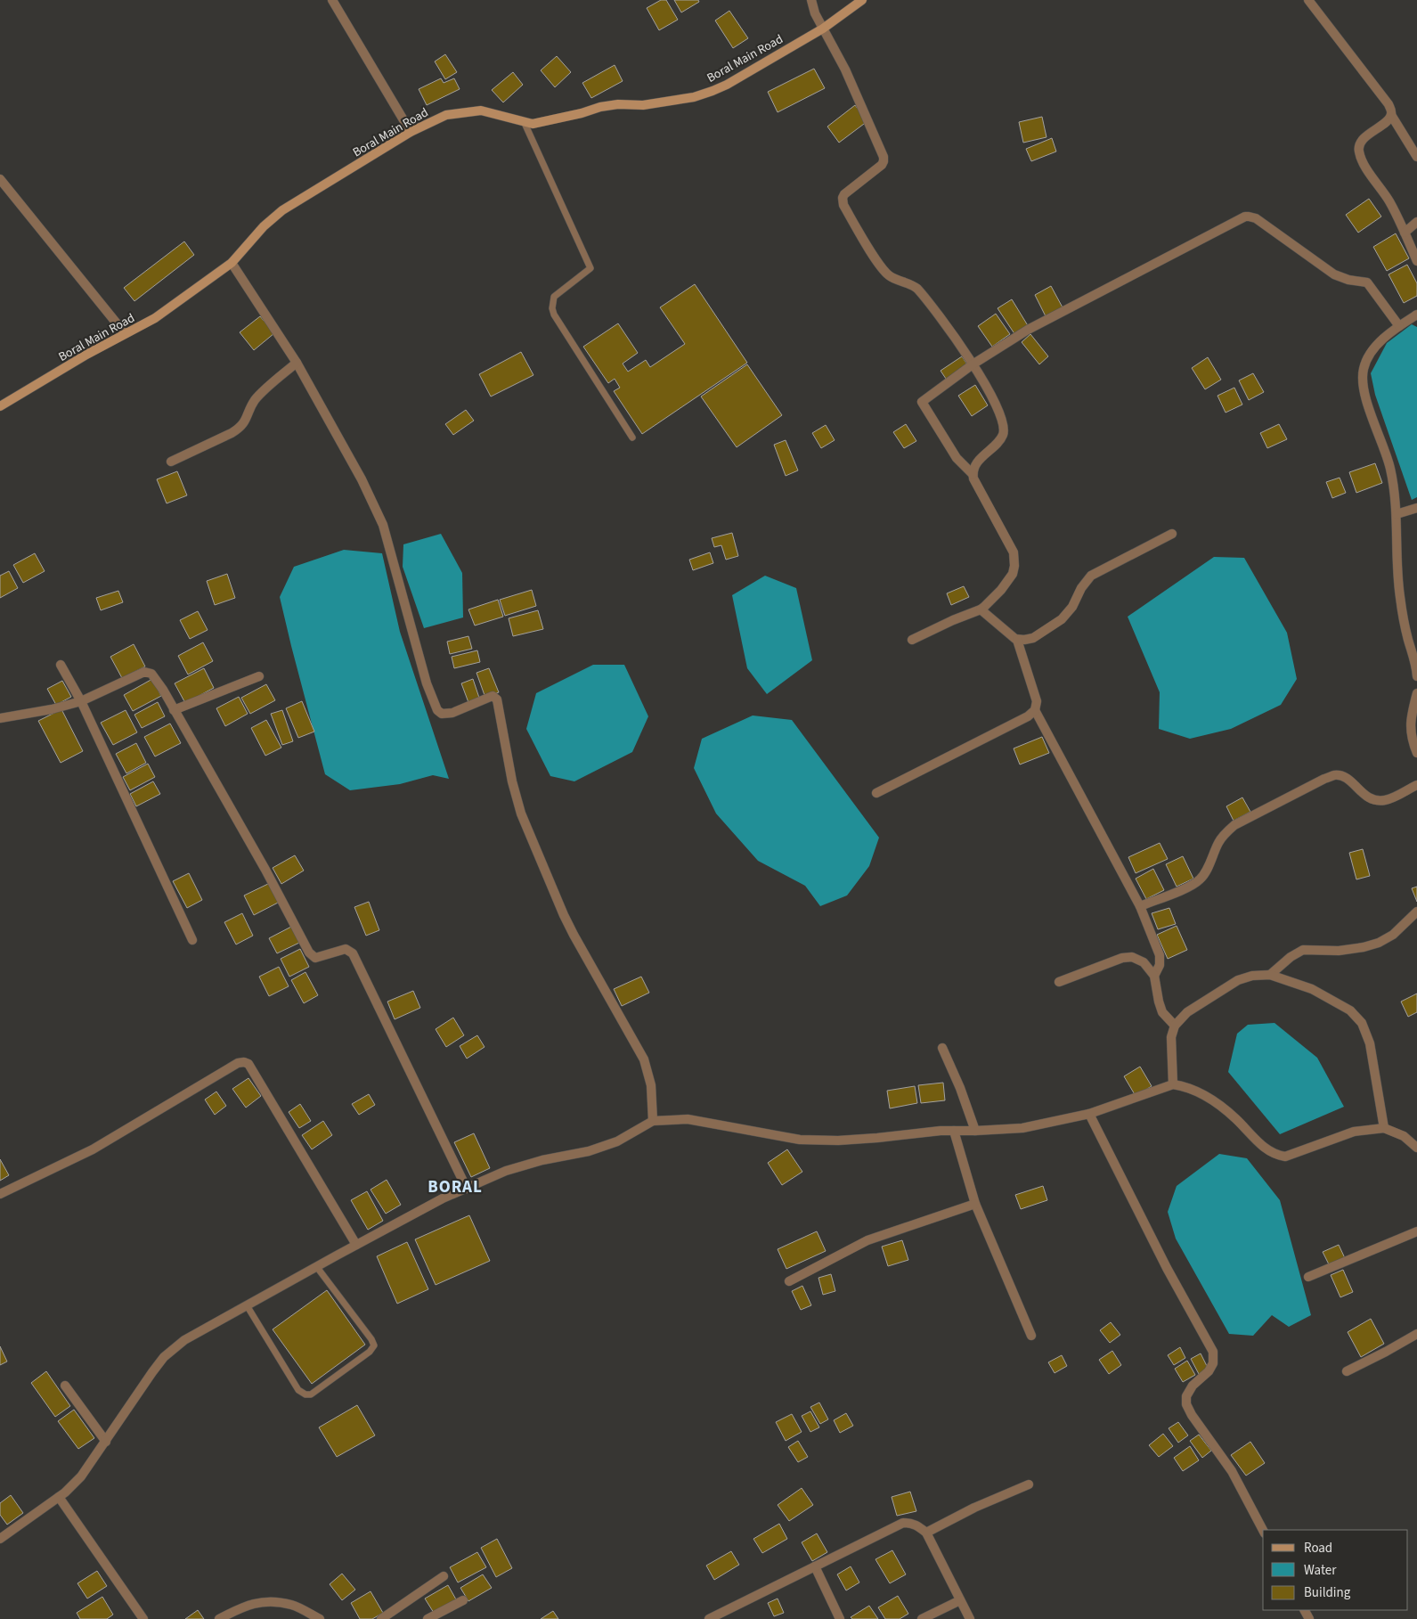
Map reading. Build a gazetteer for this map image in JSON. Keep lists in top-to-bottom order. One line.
{"streets":{"main road":["Boral Main Road"]},"districts":["BORAL"],"legend":["Road","Water","Building"]}
